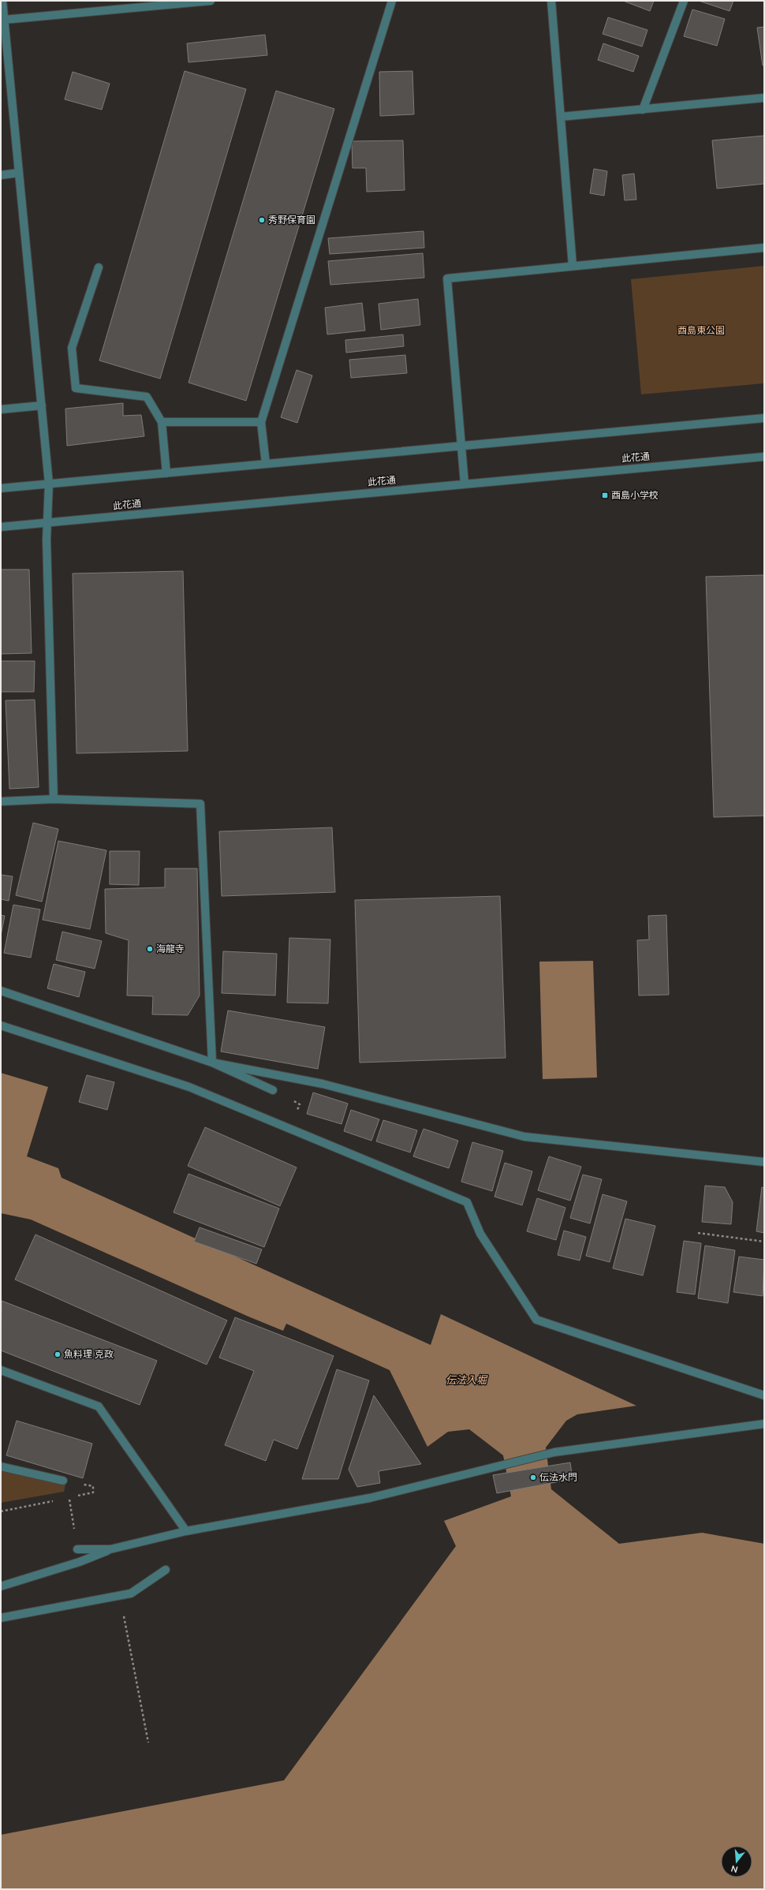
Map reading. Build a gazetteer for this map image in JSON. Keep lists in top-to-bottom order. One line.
{"streets":{"street":["此花通"]},"water":["伝法入堀"],"parks":["酉島東公園"],"places":{"other":["秀野保育園","海龍寺","魚料理 克政","伝法水門"],"transit":["酉島小学校"]},"north":"bottom"}
